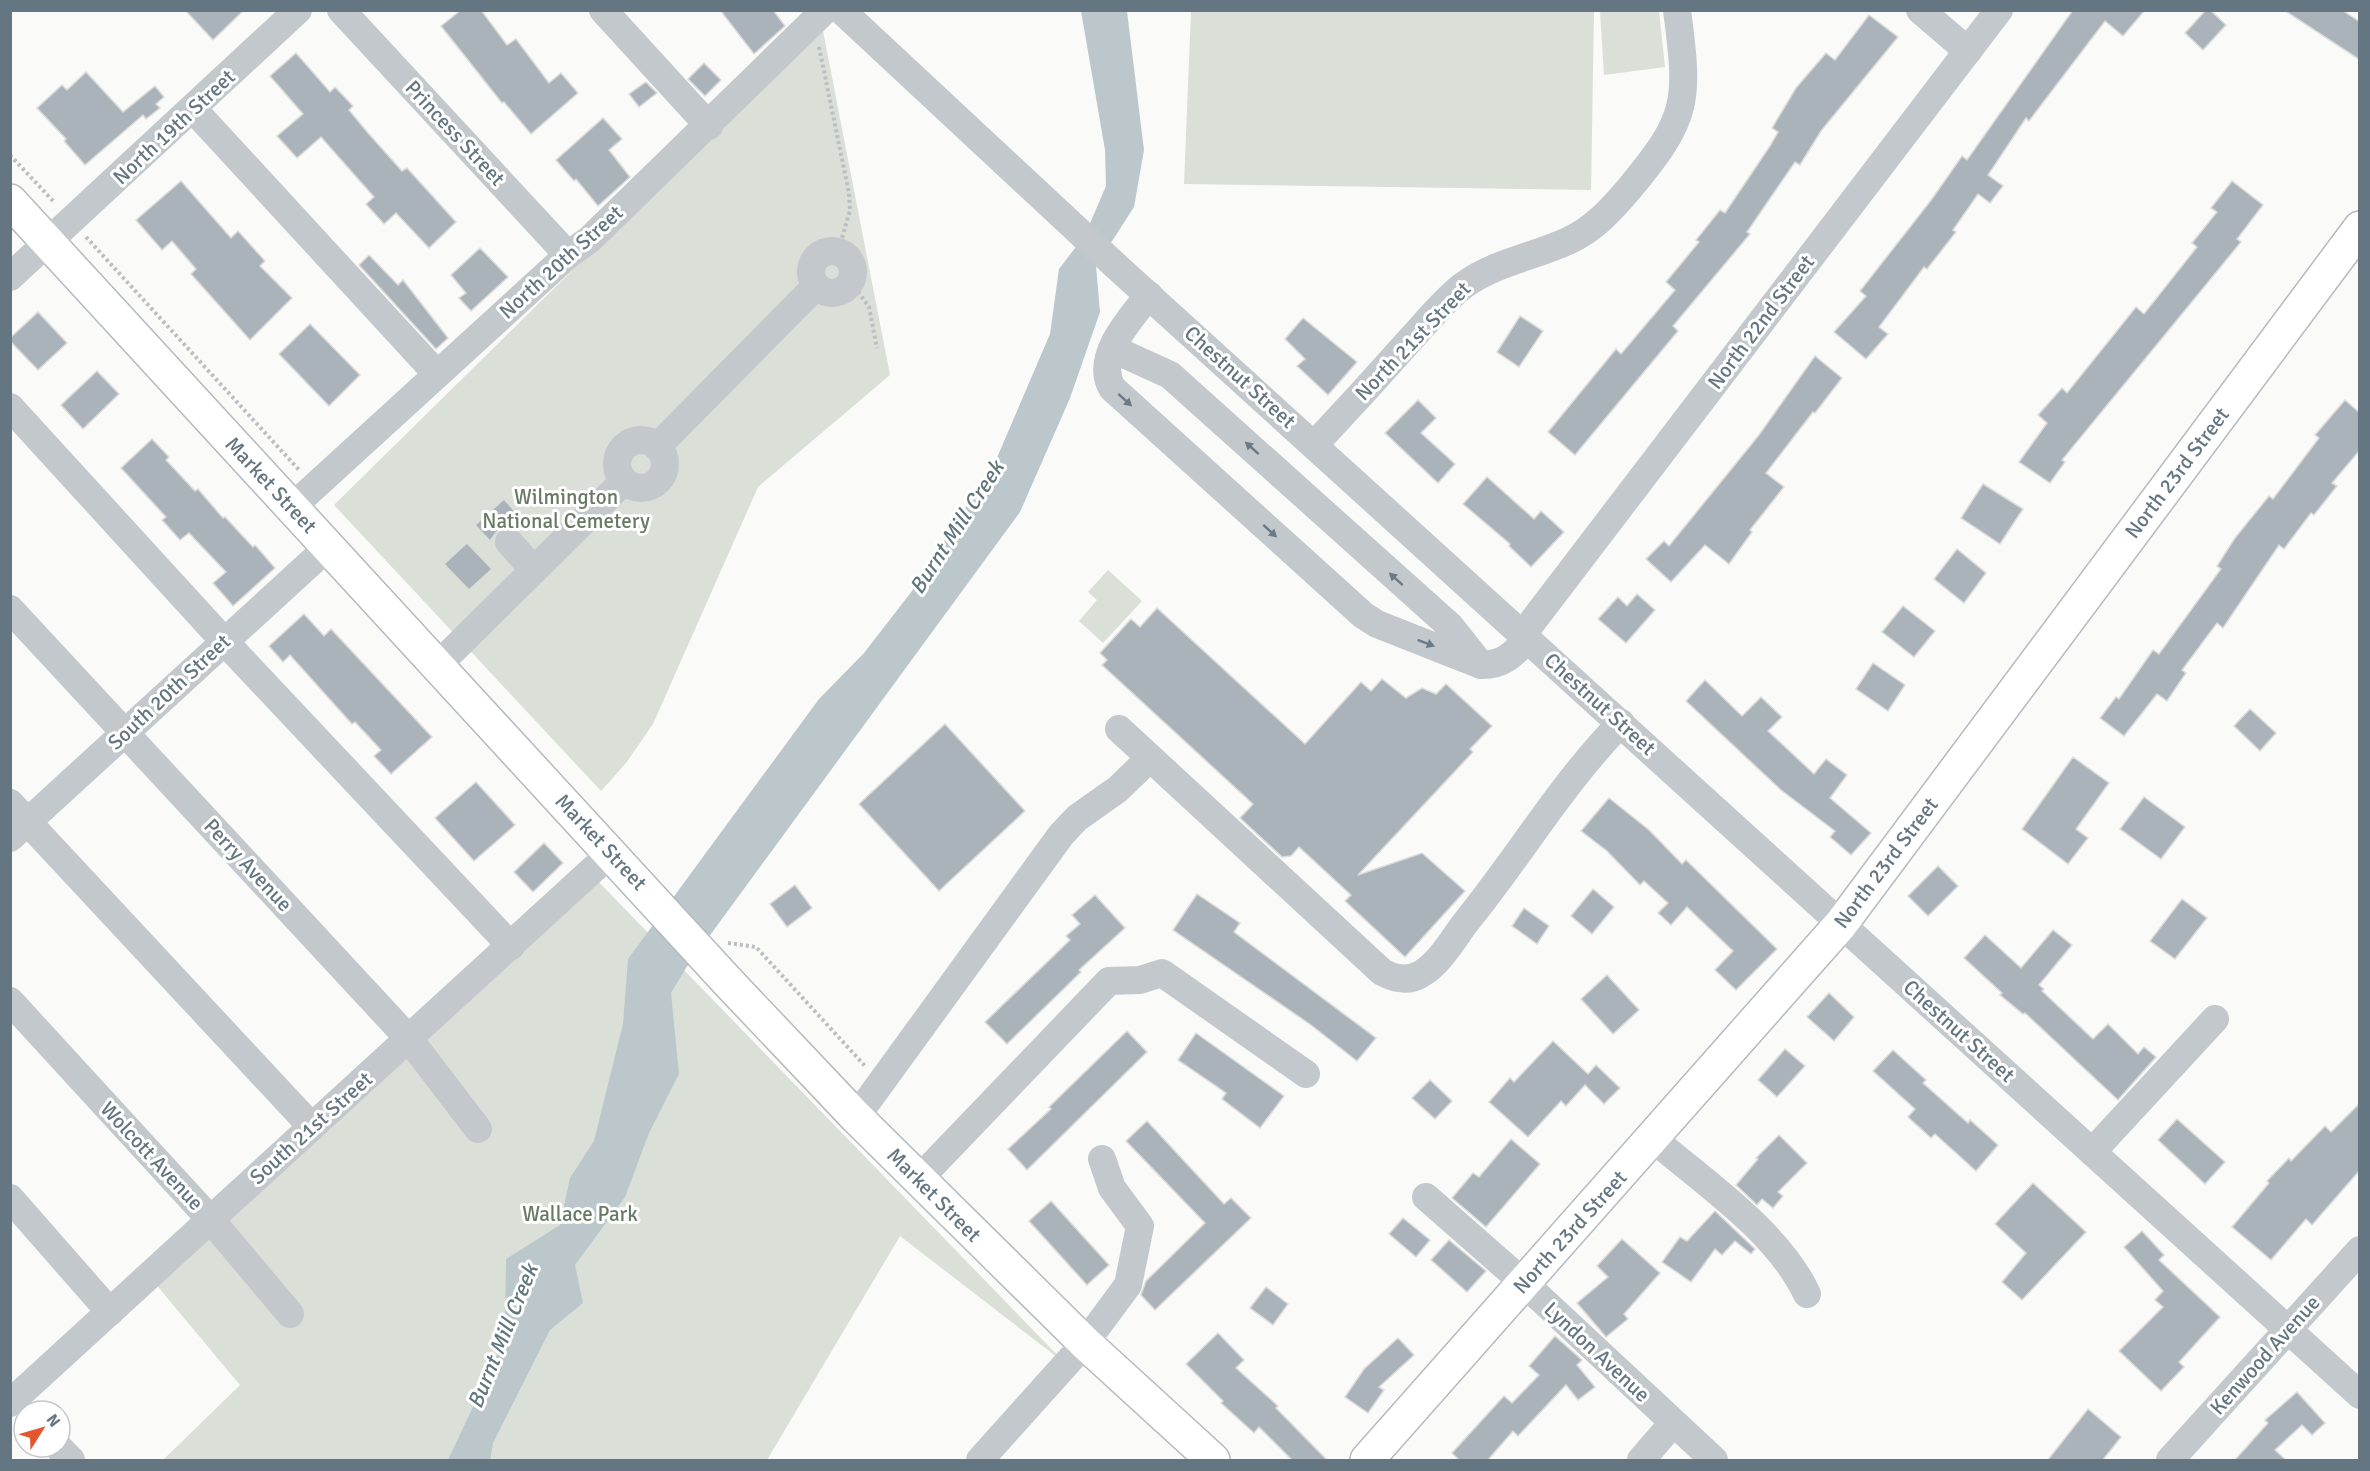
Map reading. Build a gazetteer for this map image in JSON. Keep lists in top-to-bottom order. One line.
{"streets":{"main road":["North 23rd Street","Market Street"],"street":["North 19th Street","Princess Street","North 20th Street","North 22nd Street","North 21st Street","Chestnut Street","South 20th Street","Perry Avenue","South 21st Street","Wolcott Avenue","Lyndon Avenue","Kenwood Avenue"]},"crossings":[["North 19th Street","Market Street"],["Princess Street","North 20th Street"],["North 20th Street","Market Street"],["North 22nd Street","Chestnut Street"],["North 21st Street","Chestnut Street"],["Chestnut Street","North 23rd Street"],["Chestnut Street","Kenwood Avenue"],["North 23rd Street","Lyndon Avenue"],["Market Street","South 20th Street"],["Market Street","South 21st Street"],["South 20th Street","Perry Avenue"],["Perry Avenue","South 21st Street"],["South 21st Street","Wolcott Avenue"]],"water":["Burnt Mill Creek"],"parks":["Wilmington National Cemetery","Wallace Park"],"north":"top right"}
